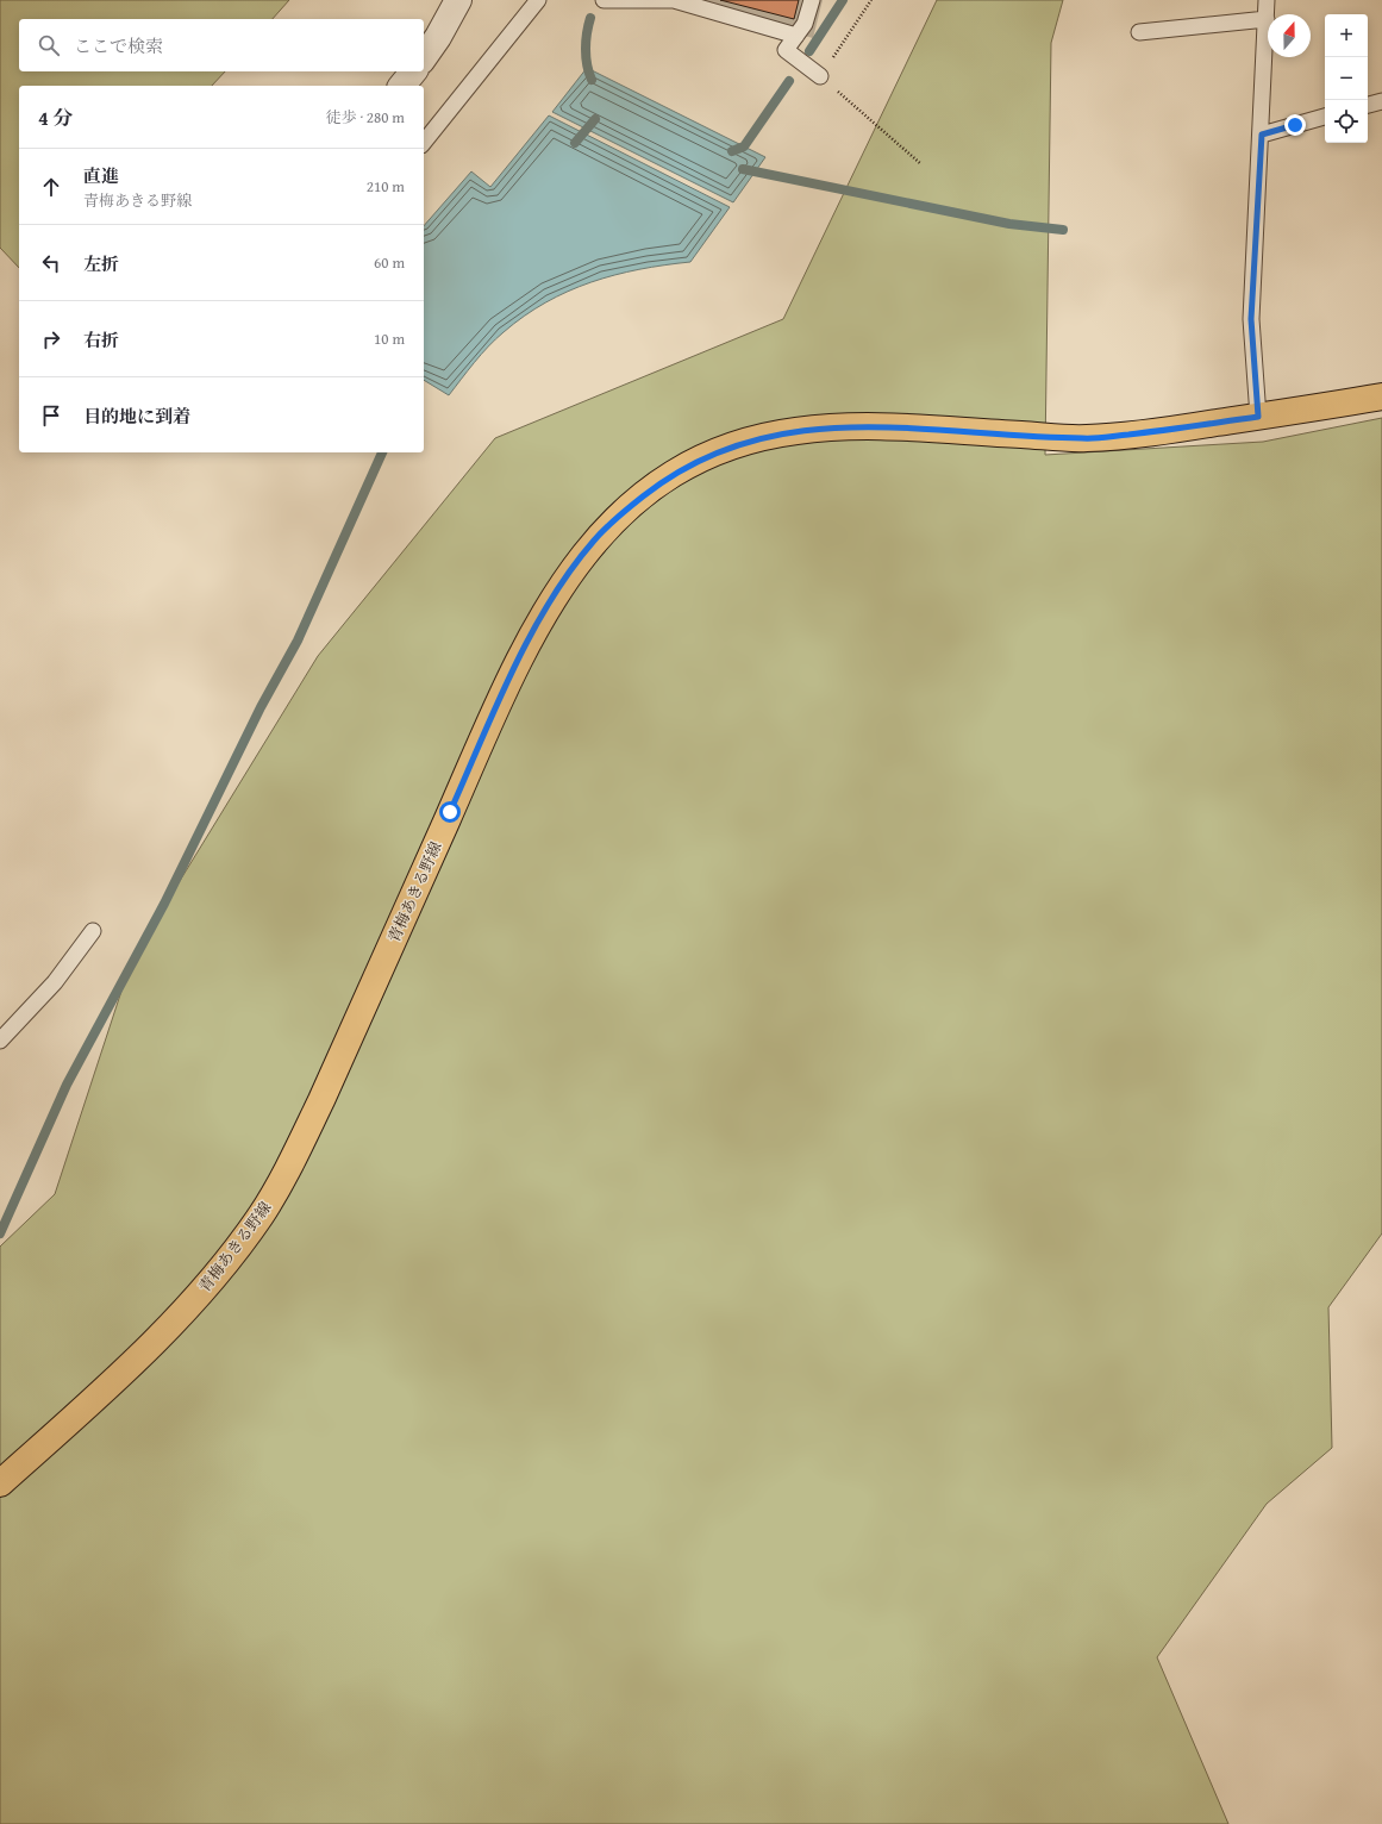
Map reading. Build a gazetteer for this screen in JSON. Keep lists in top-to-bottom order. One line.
{"streets":{"main road":["青梅あきる野線"]},"north":"top","page":{"map_buttons":["+","−"],"search":"ここで検索","heading":["4 分","徒歩 · 280 m"],"list":[["直進","青梅あきる野線","210 m"],["左折","60 m"],["右折","10 m"],"目的地に到着"]}}
